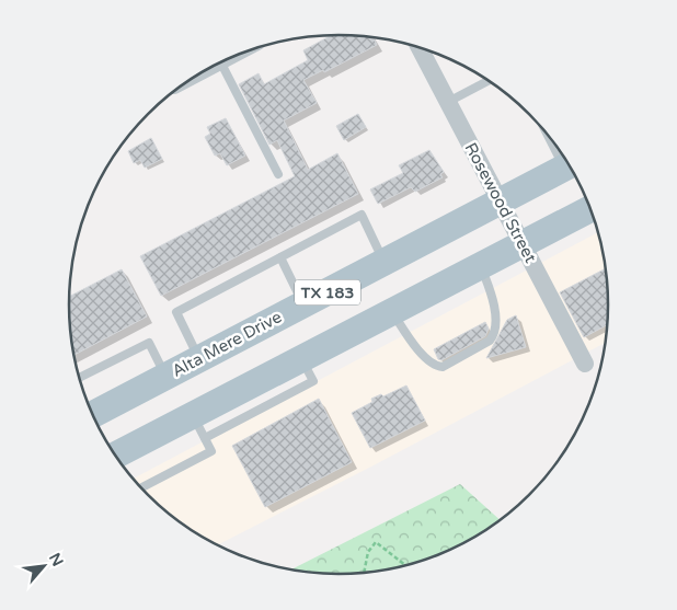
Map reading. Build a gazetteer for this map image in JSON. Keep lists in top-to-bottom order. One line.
{"streets":{"main road":["TX 183","Alta Mere Drive"],"street":["Rosewood Street"]},"crossings":[["Rosewood Street","TX 183"],["Rosewood Street","Alta Mere Drive"]],"north":"top right"}
